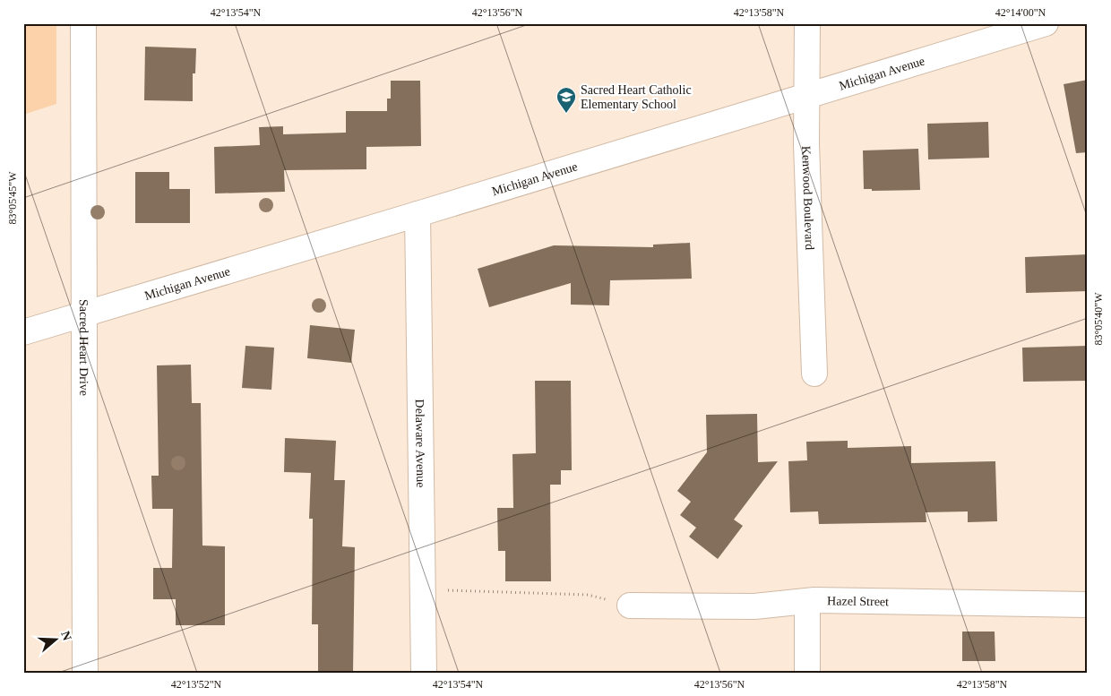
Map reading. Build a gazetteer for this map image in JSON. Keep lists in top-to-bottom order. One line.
{"streets":{"street":["Michigan Avenue","Kenwood Boulevard","Sacred Heart Drive","Delaware Avenue","Hazel Street"]},"crossings":[["Michigan Avenue","Kenwood Boulevard"],["Michigan Avenue","Sacred Heart Drive"],["Michigan Avenue","Delaware Avenue"]],"places":{"school or university":["Sacred Heart Catholic Elementary School"]},"north":"right","coordinates":["42°13'54\"N","42°13'56\"N","42°13'58\"N","42°14'00\"N","83°05'45\"W","83°05'40\"W","42°13'52\"N"]}
